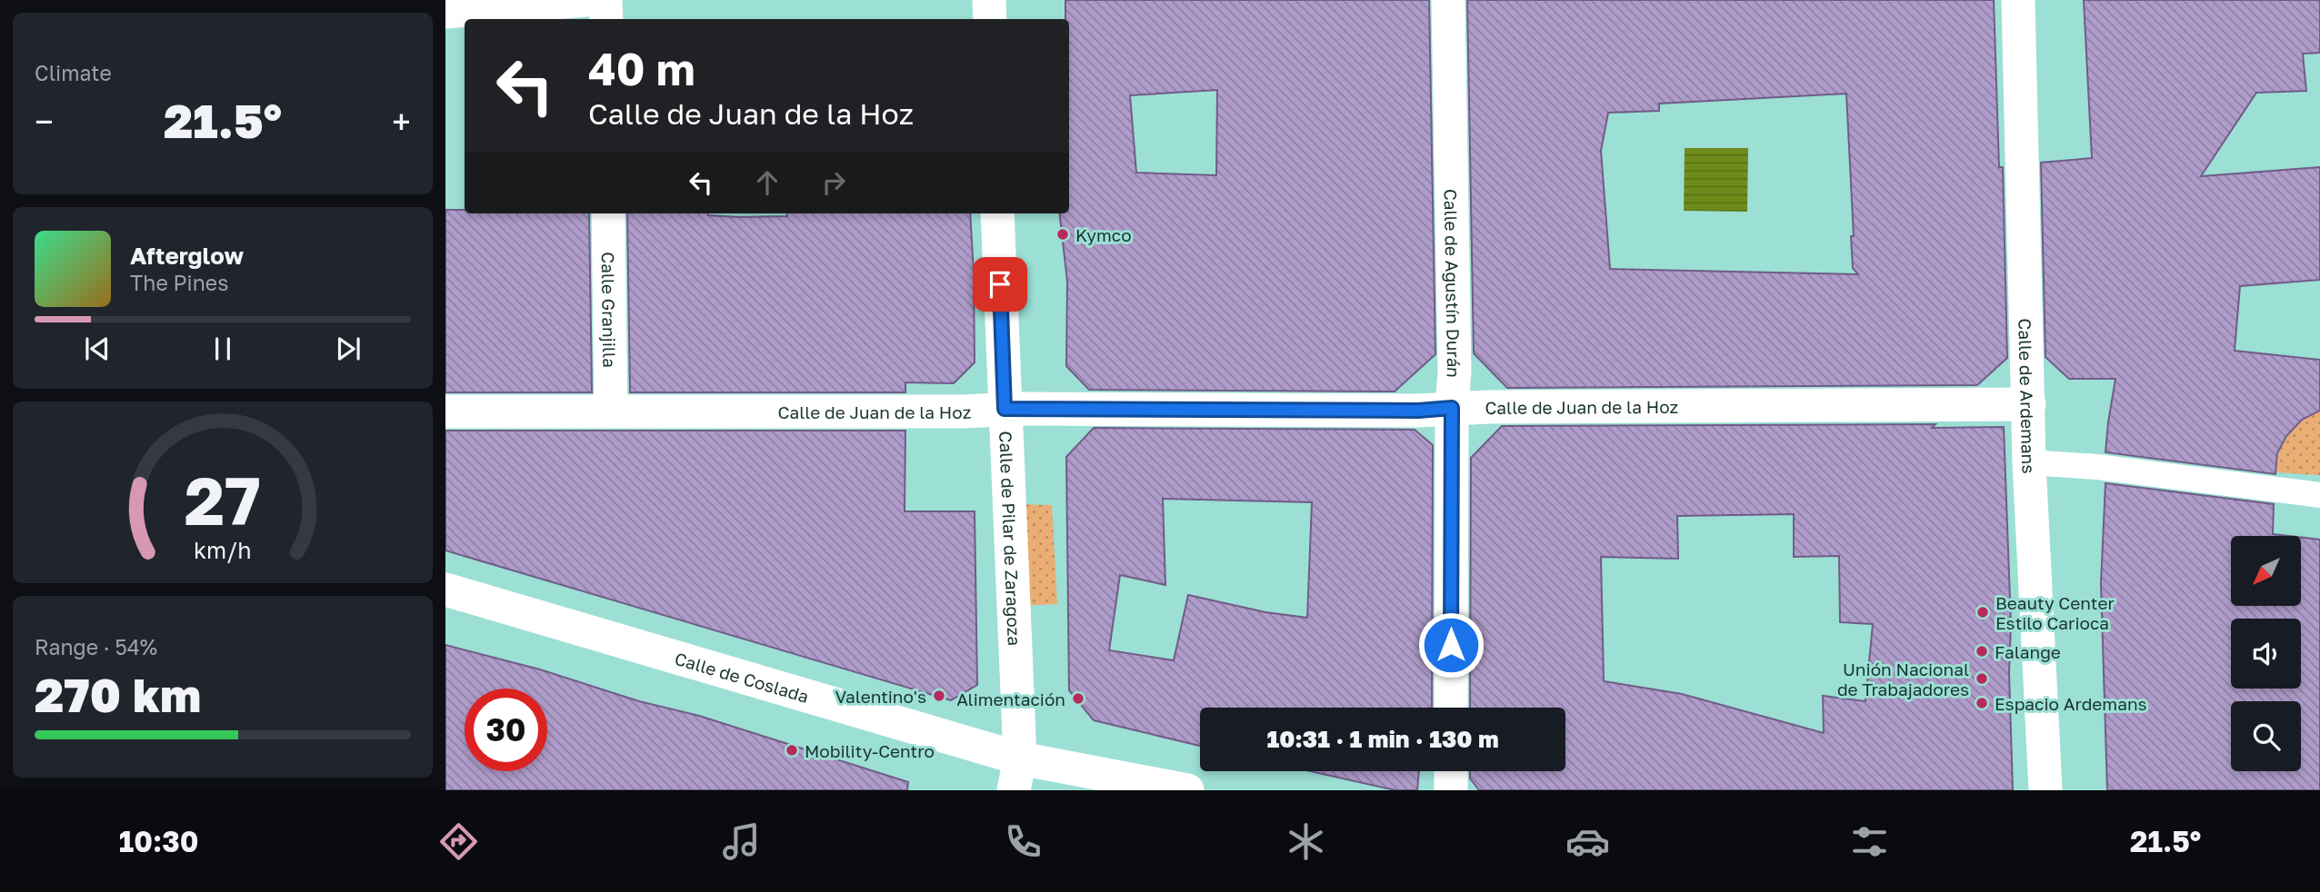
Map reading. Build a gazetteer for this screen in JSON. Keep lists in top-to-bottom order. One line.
{"streets":{"street":["Calle de Agustín Durán","Calle Granjilla","Calle de Ardemans","Calle de Juan de la Hoz","Calle de Pilar de Zaragoza","Calle de Coslada"]},"crossings":[["Calle de Agustín Durán","Calle de Juan de la Hoz"],["Calle Granjilla","Calle de Juan de la Hoz"],["Calle de Ardemans","Calle de Juan de la Hoz"],["Calle de Juan de la Hoz","Calle de Pilar de Zaragoza"],["Calle de Pilar de Zaragoza","Calle de Coslada"]],"places":["Kymco","Beauty Center Estilo Carioca","Falange","Unión Nacional de Trabajadores","Valentino's","Alimentación","Espacio Ardemans","Mobility-Centro"],"north":"bottom left","page":{"tile":["Climate",["Range · 54%","270 km"]],"turn":["40 m","Calle de Juan de la Hoz"],"heat":["−","21.5°","+"],"song":["Afterglow","The Pines"],"limit":"30","trip":"10:31 · 1 min · 130 m","tabs":["10:30","21.5°"],"gauge":["27","km/h"]}}
